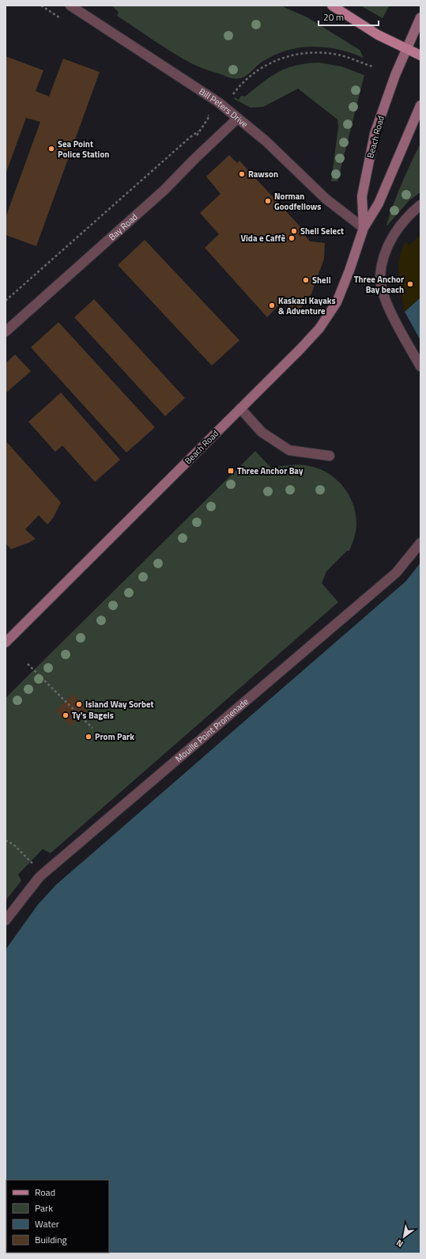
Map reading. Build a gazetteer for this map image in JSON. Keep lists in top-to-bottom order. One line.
{"streets":{"street":["Bill Peters Drive","Beach Road","Bay Road","Mouille Point Promenade"]},"crossings":[["Bill Peters Drive","Beach Road"],["Bill Peters Drive","Bay Road"]],"places":{"other":["Sea Point Police Station","Rawson","Norman Goodfellows","Shell Select","Vida e Caffè","Shell","Three Anchor Bay beach","Kaskazi Kayaks & Adventure","Island Way Sorbet","Ty's Bagels","Prom Park"],"transit":["Three Anchor Bay"]},"legend":["Road","Park","Water","Building"],"scale_bar":"20 m","north":"bottom left"}
